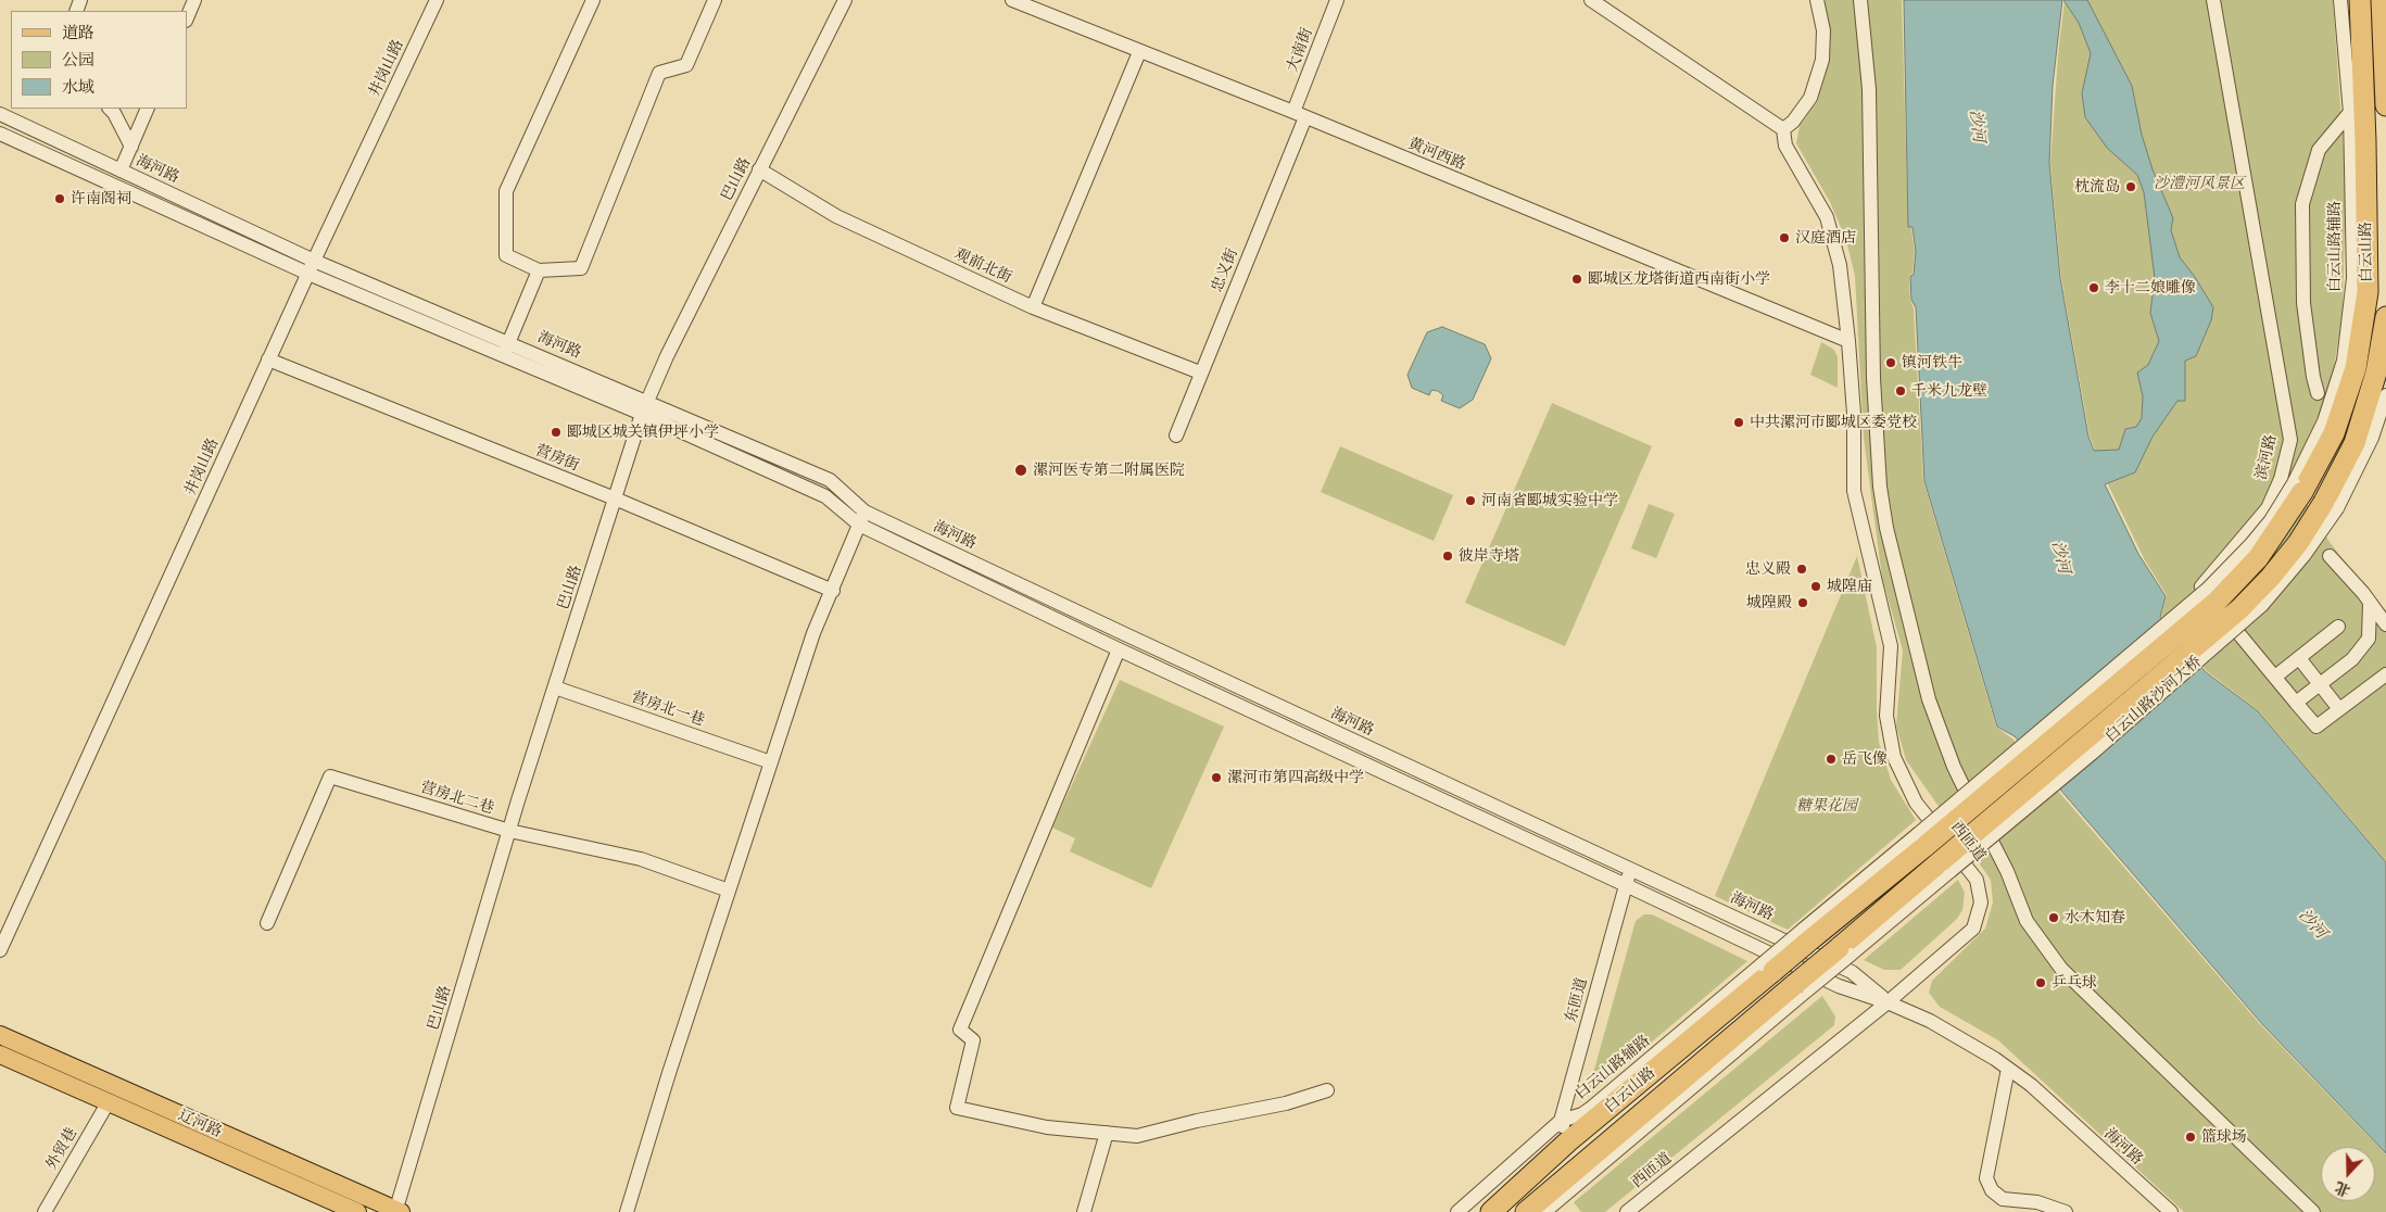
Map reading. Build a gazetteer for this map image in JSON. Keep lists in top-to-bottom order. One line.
{"streets":{"highway":["白云山路","白云山路沙河大桥"],"main road":["辽河路"],"street":["大南街","井岗山路","黄河西路","海河路","巴山路","白云山路辅路","观前北街","忠义街","滨河路","营房街","营房北一巷","营房北二巷","西匝道","东匝道","外贸巷"]},"crossings":[["大南街","黄河西路"],["大南街","忠义街"],["井岗山路","海河路"],["井岗山路","营房街"],["黄河西路","忠义街"],["黄河西路","西匝道"],["海河路","巴山路"],["海河路","西匝道"],["海河路","东匝道"],["巴山路","观前北街"],["巴山路","营房街"],["巴山路","营房北一巷"],["巴山路","营房北二巷"],["巴山路","辽河路"],["白云山路辅路","白云山路"],["白云山路辅路","东匝道"],["白云山路","白云山路沙河大桥"],["观前北街","忠义街"],["辽河路","外贸巷"]],"water":["沙河"],"parks":["沙澧河风景区","糖果花园"],"places":["枕流岛","许南阁祠","汉庭酒店","郾城区龙塔街道西南街小学","李十二娘雕像","镇河铁牛","千米九龙壁","中共漯河市郾城区委党校","郾城区城关镇伊坪小学","漯河医专第二附属医院","河南省郾城实验中学","彼岸寺塔","忠义殿","城隍庙","城隍殿","岳飞像","漯河市第四高级中学","水木知春","乒乓球","篮球场"],"legend":["道路","公园","水域"],"north":"bottom"}
